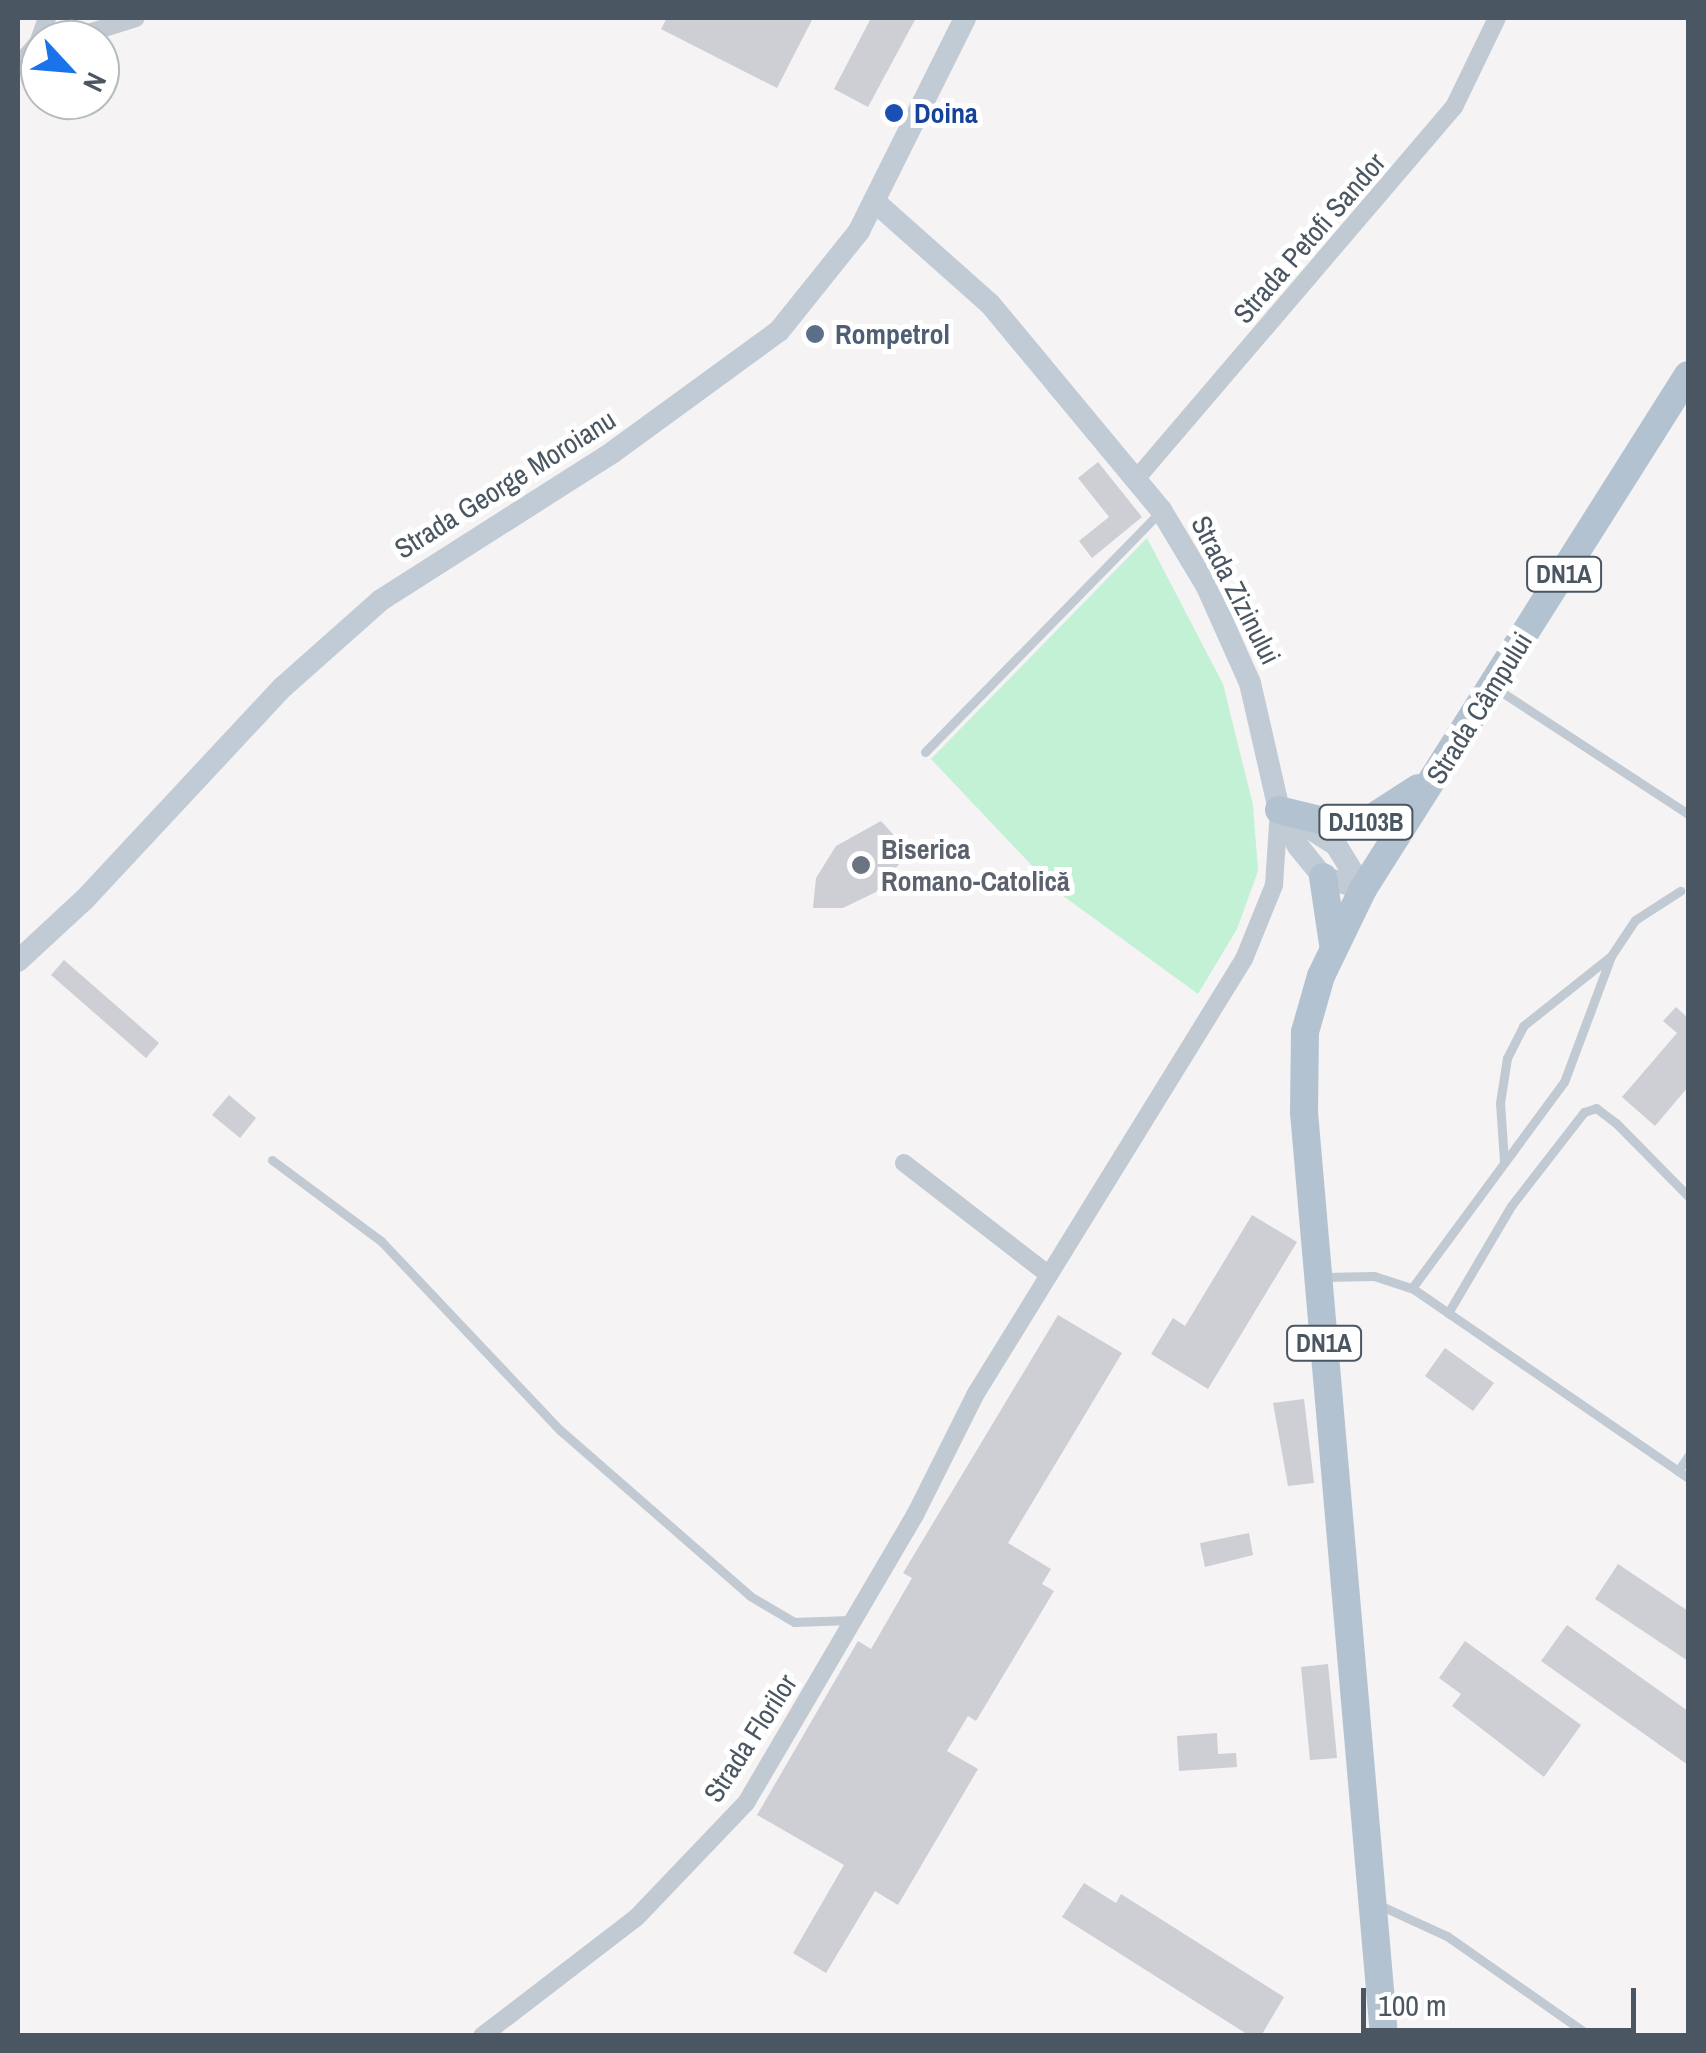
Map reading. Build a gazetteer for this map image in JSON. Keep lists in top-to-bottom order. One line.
{"streets":{"main road":["Strada George Moroianu","DN1A","Strada Zizinului","Strada Câmpului","DJ103B"],"street":["Strada Petofi Sandor","Strada Florilor"]},"crossings":[["Strada Petofi Sandor","Strada Zizinului"],["Strada George Moroianu","Strada Zizinului"],["DN1A","Strada Câmpului"],["Strada Zizinului","DJ103B"],["Strada Zizinului","Strada Florilor"],["Strada Câmpului","DJ103B"]],"places":["Doina","Rompetrol","Biserica Romano-Catolică"],"scale_bar":"100 m","north":"bottom right"}
